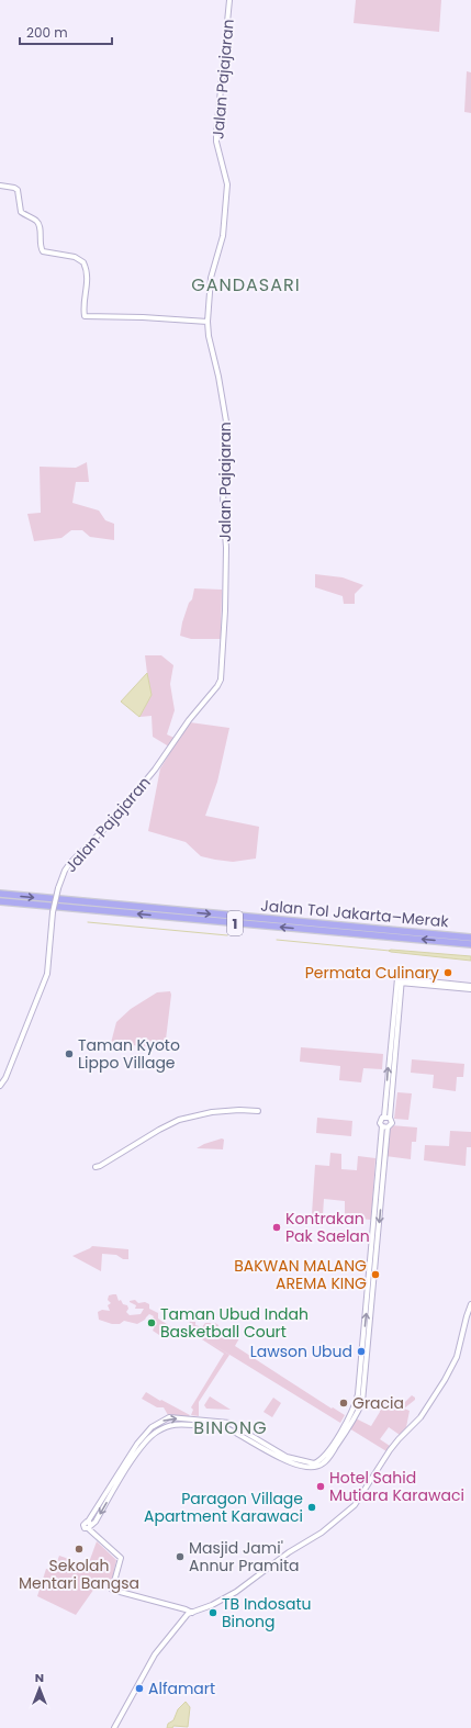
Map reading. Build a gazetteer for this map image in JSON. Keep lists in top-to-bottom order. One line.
{"streets":{"highway":["Jalan Tol Jakarta–Merak","1"],"street":["Jalan Pajajaran"]},"districts":["GANDASARI","BINONG"],"places":["Permata Culinary","Taman Kyoto Lippo Village","Kontrakan Pak Saelan","BAKWAN MALANG AREMA KING","Taman Ubud Indah Basketball Court","Lawson Ubud","Gracia","Hotel Sahid Mutiara Karawaci","Paragon Village Apartment Karawaci","Sekolah Mentari Bangsa","Masjid Jami' Annur Pramita","TB Indosatu Binong","Alfamart"],"scale_bar":"200 m","north":"top"}
